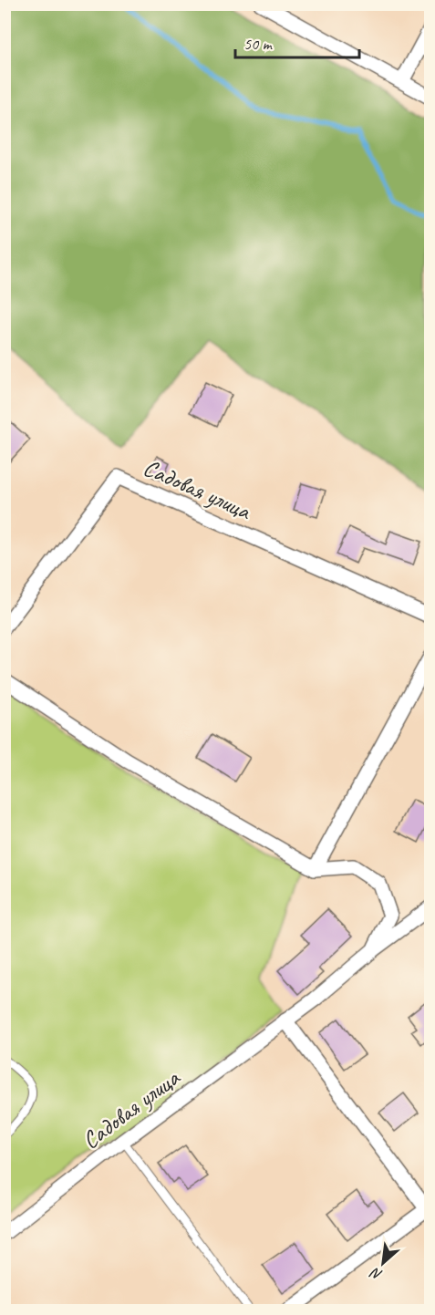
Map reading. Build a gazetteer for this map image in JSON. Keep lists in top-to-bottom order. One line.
{"streets":{"street":["Садовая улица"]},"scale_bar":"50 m","north":"bottom left"}
